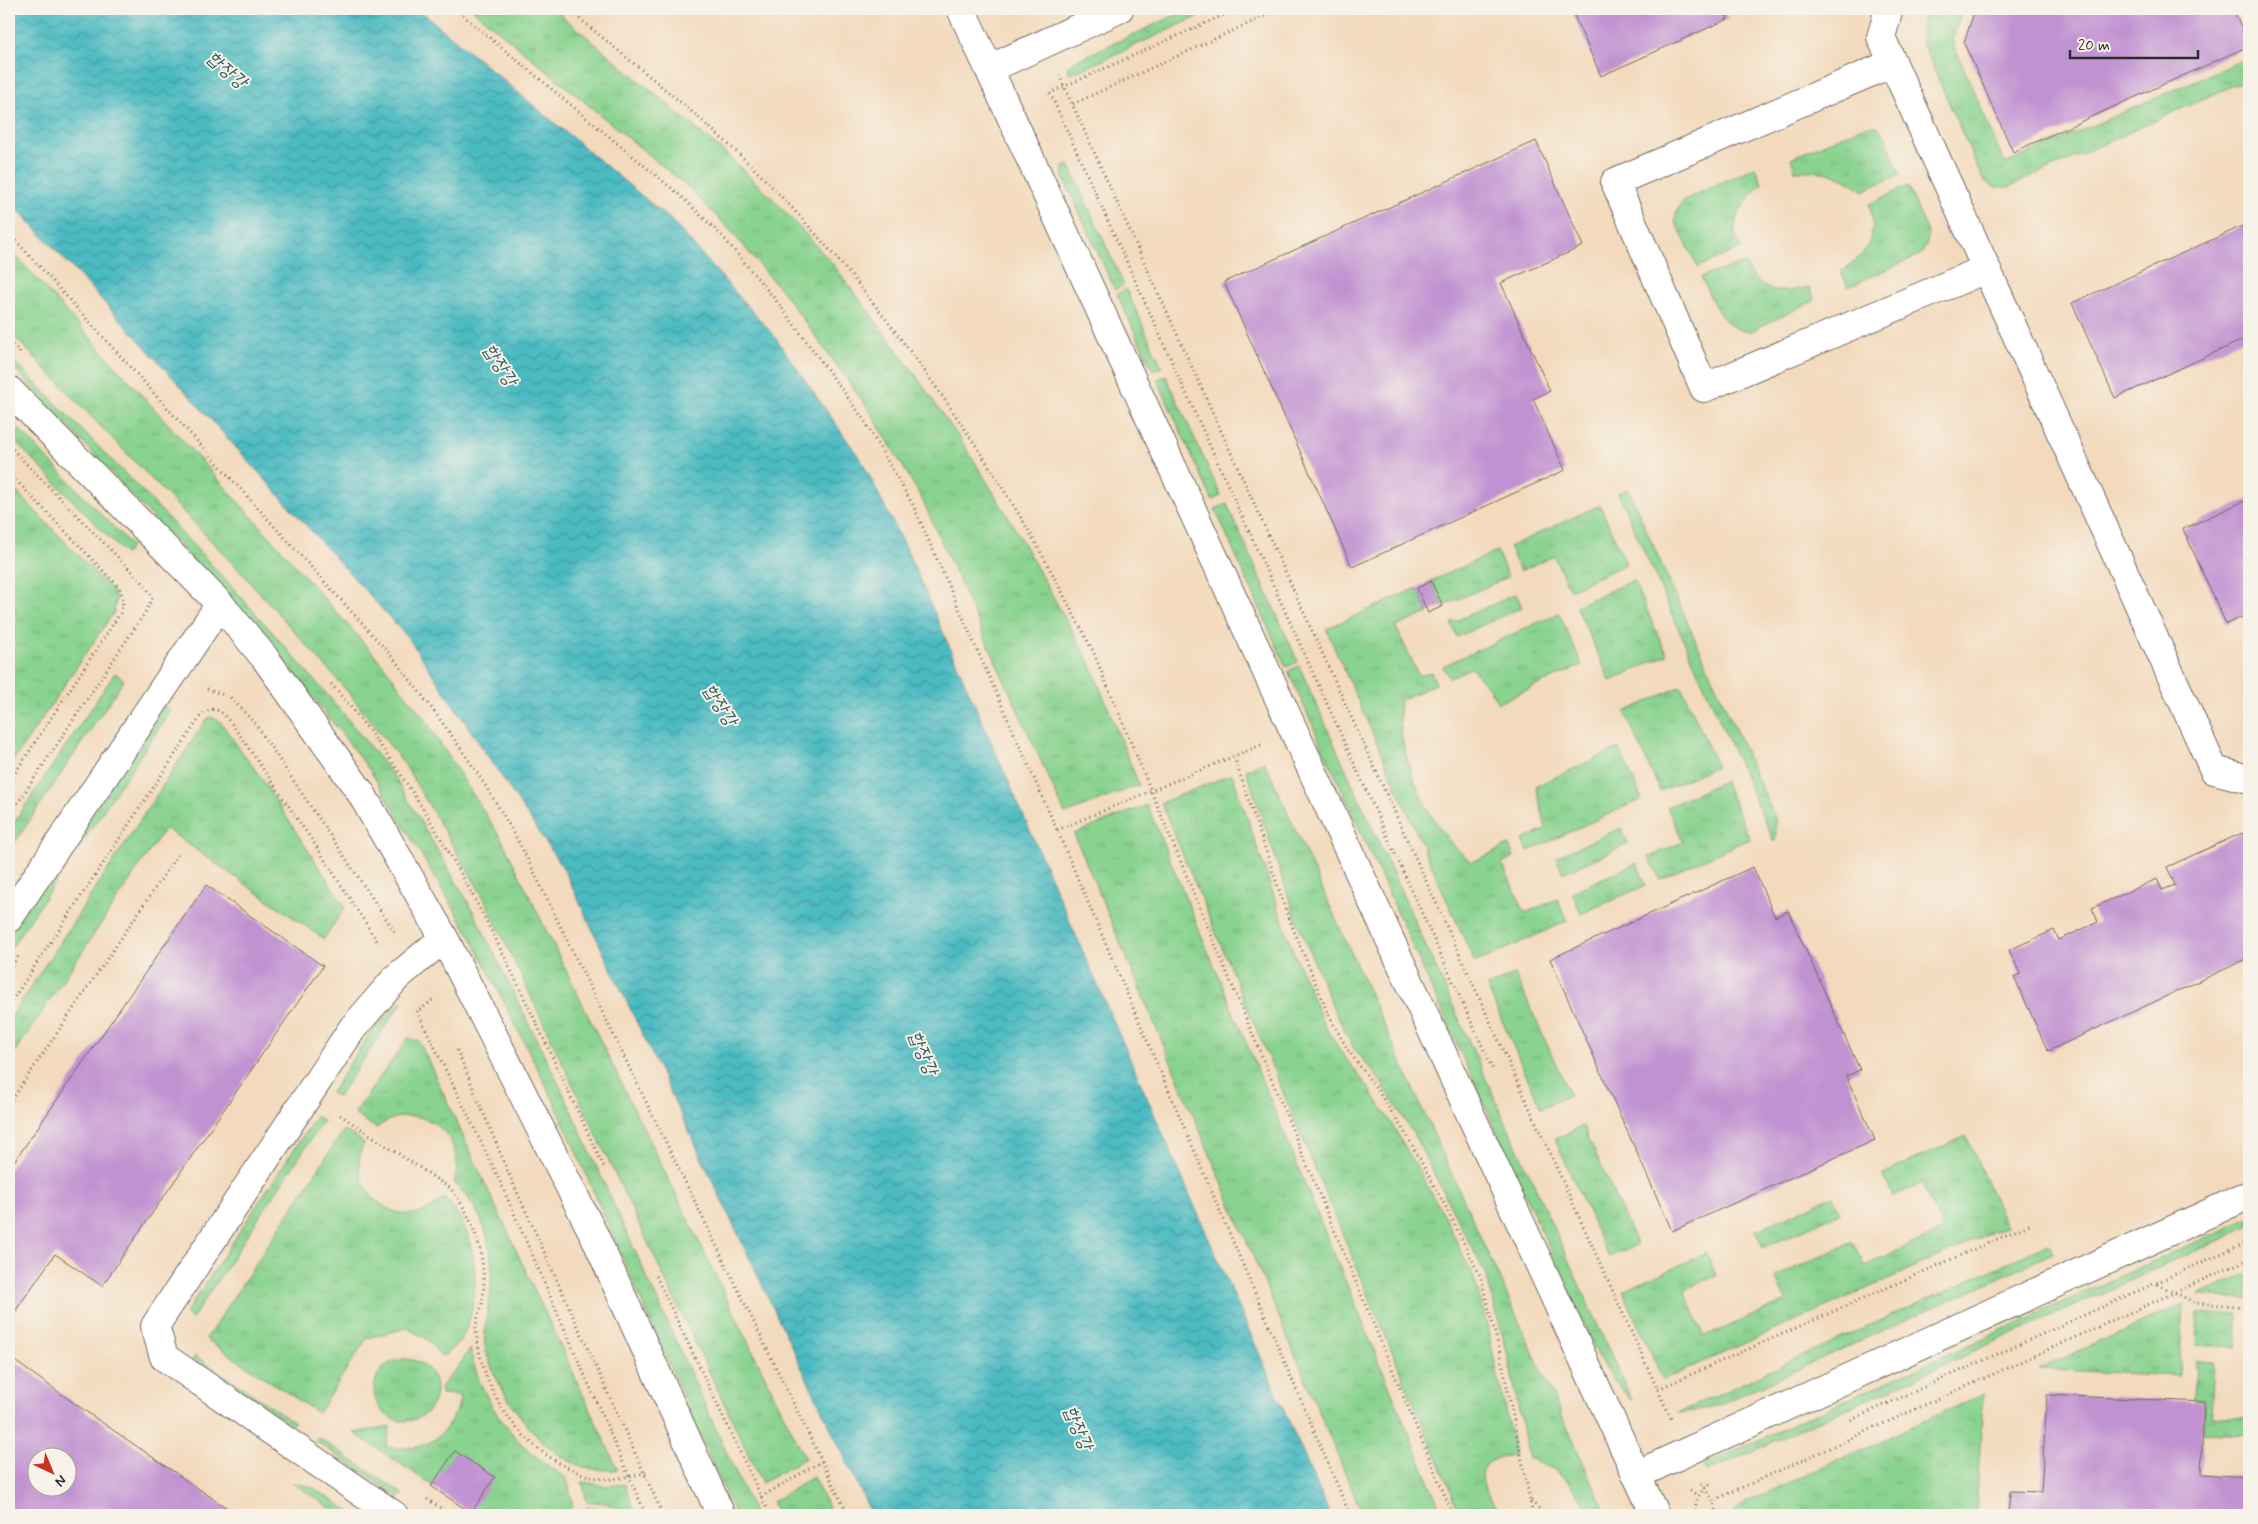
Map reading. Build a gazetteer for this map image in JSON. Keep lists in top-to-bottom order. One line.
{"water":["합장강"],"scale_bar":"20 m","north":"bottom right"}
